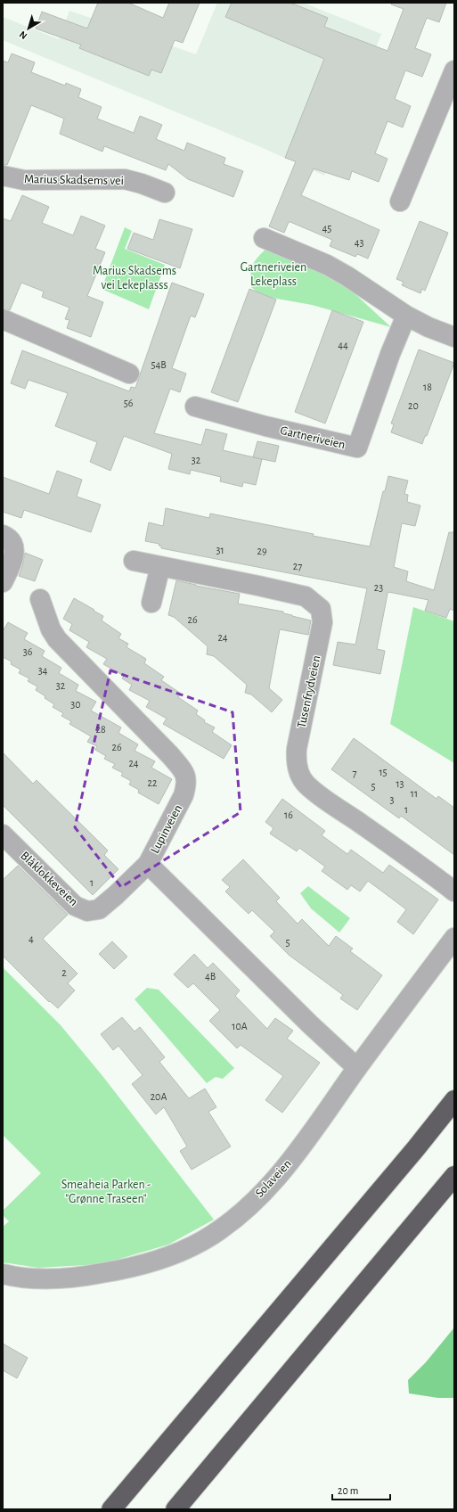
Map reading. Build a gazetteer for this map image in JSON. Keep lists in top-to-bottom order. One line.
{"streets":{"street":["Marius Skadsems vei","Gartneriveien","Tusenfrydveien","Lupinveien","Blåklokkeveien","Solaveien"]},"crossings":[["Lupinveien","Blåklokkeveien"],["Lupinveien","Solaveien"]],"parks":["Gartneriveien Lekeplass","Marius Skadsems vei Lekeplasss","Smeaheia Parken - \"Grønne Traseen\""],"house_numbers":["45","43","44","54B","18","56","20","32","31","29","27","23","26","24","36","34","32","30","28","26","24","15","7","22","13","5","11","3","1","16","1","4","5","2","4B","10A","20A"],"scale_bar":"20 m","north":"bottom left"}
